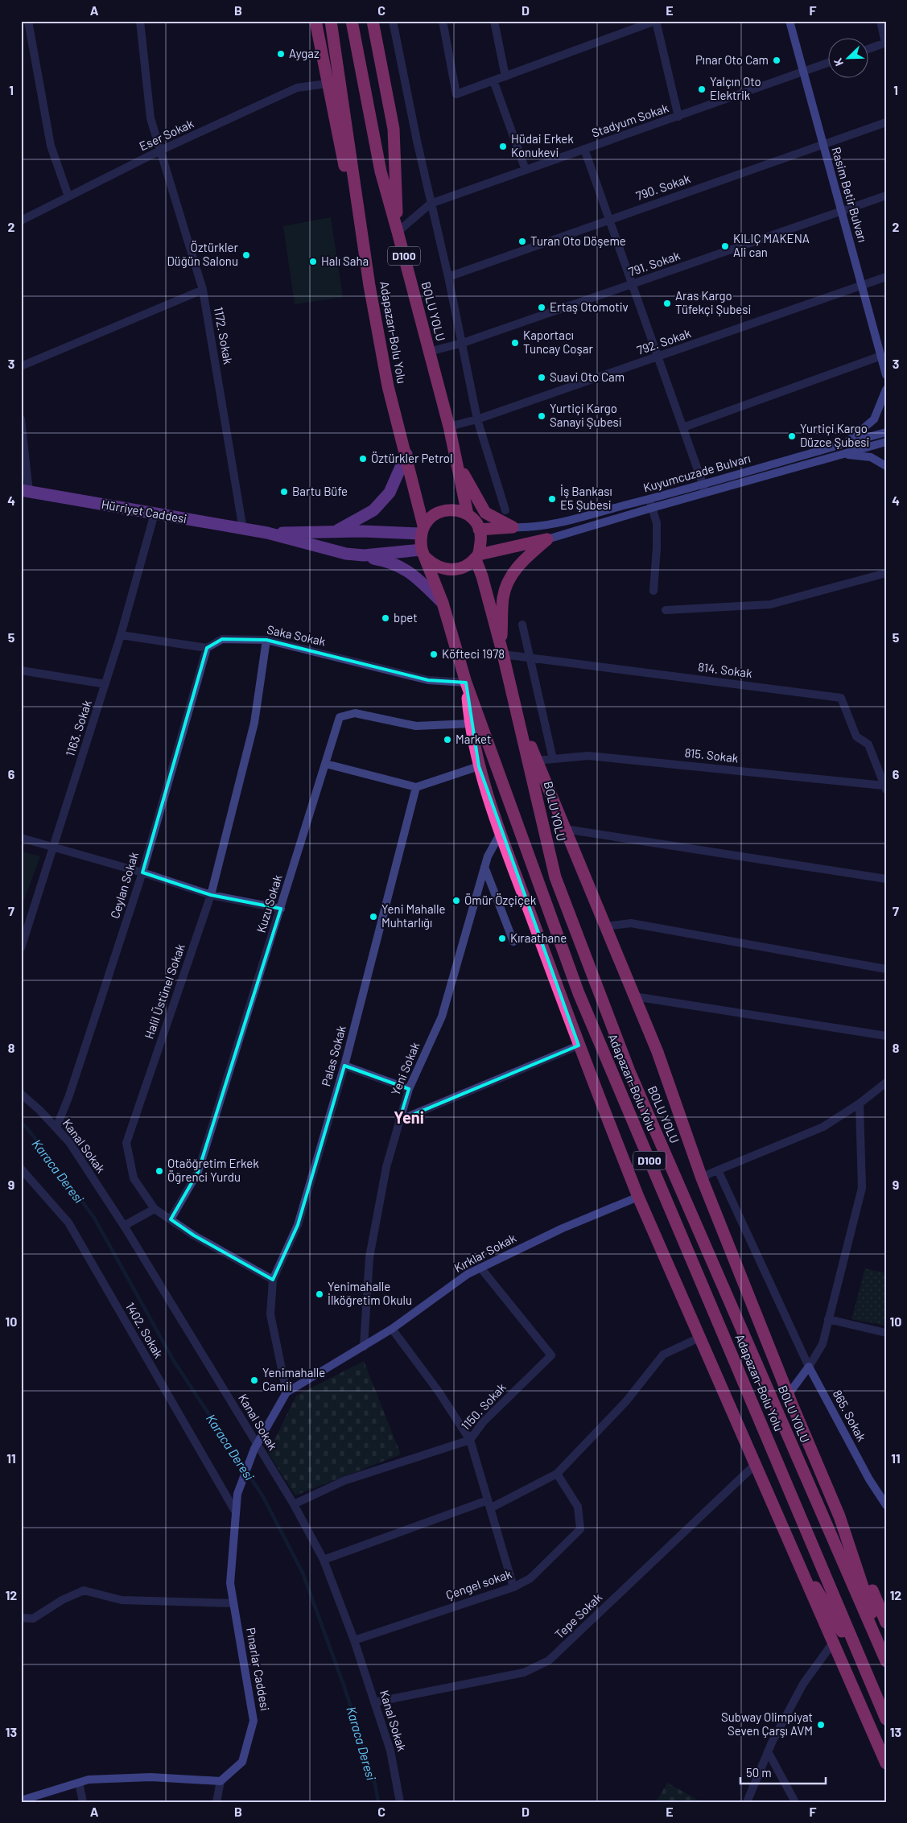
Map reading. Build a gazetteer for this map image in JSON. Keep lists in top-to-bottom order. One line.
{"streets":{"highway":["D100","BOLU YOLU","Adapazarı-Bolu Yolu"],"main road":["Rasim Betir Bulvarı","Kuyumcuzade Bulvarı","Hürriyet Caddesi","Kırklar Sokak","865. Sokak","Pınarlar Caddesi"],"street":["Stadyum Sokak","Eser Sokak","790. Sokak","791. Sokak","1172. Sokak","792. Sokak","Saka Sokak","814. Sokak","1163. Sokak","815. Sokak","Ceylan Sokak","Kuzu Sokak","Halil Üstünel Sokak","Palas Sokak","Yeni Sokak","Kanal Sokak","1402. Sokak","1150. Sokak","Çengel sokak","Tepe Sokak"]},"crossings":[["Stadyum Sokak","Rasim Betir Bulvarı"],["Eser Sokak","1172. Sokak"],["790. Sokak","Rasim Betir Bulvarı"],["Rasim Betir Bulvarı","791. Sokak"],["Rasim Betir Bulvarı","792. Sokak"],["D100","BOLU YOLU"],["D100","Adapazarı-Bolu Yolu"],["D100","Hürriyet Caddesi"],["791. Sokak","BOLU YOLU"],["BOLU YOLU","Adapazarı-Bolu Yolu"],["BOLU YOLU","792. Sokak"],["BOLU YOLU","Hürriyet Caddesi"],["BOLU YOLU","814. Sokak"],["Adapazarı-Bolu Yolu","Hürriyet Caddesi"],["Adapazarı-Bolu Yolu","Saka Sokak"],["1172. Sokak","Hürriyet Caddesi"],["Hürriyet Caddesi","1163. Sokak"],["Saka Sokak","Ceylan Sokak"],["Saka Sokak","Halil Üstünel Sokak"],["814. Sokak","815. Sokak"],["Ceylan Sokak","Kanal Sokak"],["Kuzu Sokak","Halil Üstünel Sokak"],["Halil Üstünel Sokak","Palas Sokak"],["Palas Sokak","Kırklar Sokak"],["Yeni Sokak","Kırklar Sokak"],["Kanal Sokak","Kırklar Sokak"],["Kanal Sokak","1150. Sokak"],["Kanal Sokak","Çengel sokak"],["Kanal Sokak","Tepe Sokak"],["Kırklar Sokak","1150. Sokak"],["Kırklar Sokak","Pınarlar Caddesi"],["1402. Sokak","Pınarlar Caddesi"]],"districts":["Yeni"],"water":["Karaca Deresi"],"places":["Aygaz","Pınar Oto Cam","Yalçın Oto Elektrik","Hüdai Erkek Konukevi","Turan Oto Döşeme","KILIÇ MAKENA Ali can","Öztürkler Düğün Salonu","Halı Saha","Aras Kargo Tüfekçi Şubesi","Ertaş Otomotiv","Kaportacı Tuncay Coşar","Suavi Oto Cam","Yurtiçi Kargo Sanayi Şubesi","Yurtiçi Kargo Düzce Şubesi","Öztürkler Petrol","Bartu Büfe","İş Bankası E5 Şubesi","bpet","Köfteci 1978","Market","Ömür Özçiçek","Yeni Mahalle Muhtarlığı","Kıraathane","Otaöğretim Erkek Öğrenci Yurdu","Yenimahalle İlköğretim Okulu","Yenimahalle Camii","Subway Olimpiyat Seven Çarşı AVM"],"scale_bar":"50 m","north":"bottom left","grid":{"columns":["A","B","C","D","E","F"],"rows":["1","2","3","4","5","6","7","8","9","10","11","12","13"]}}
